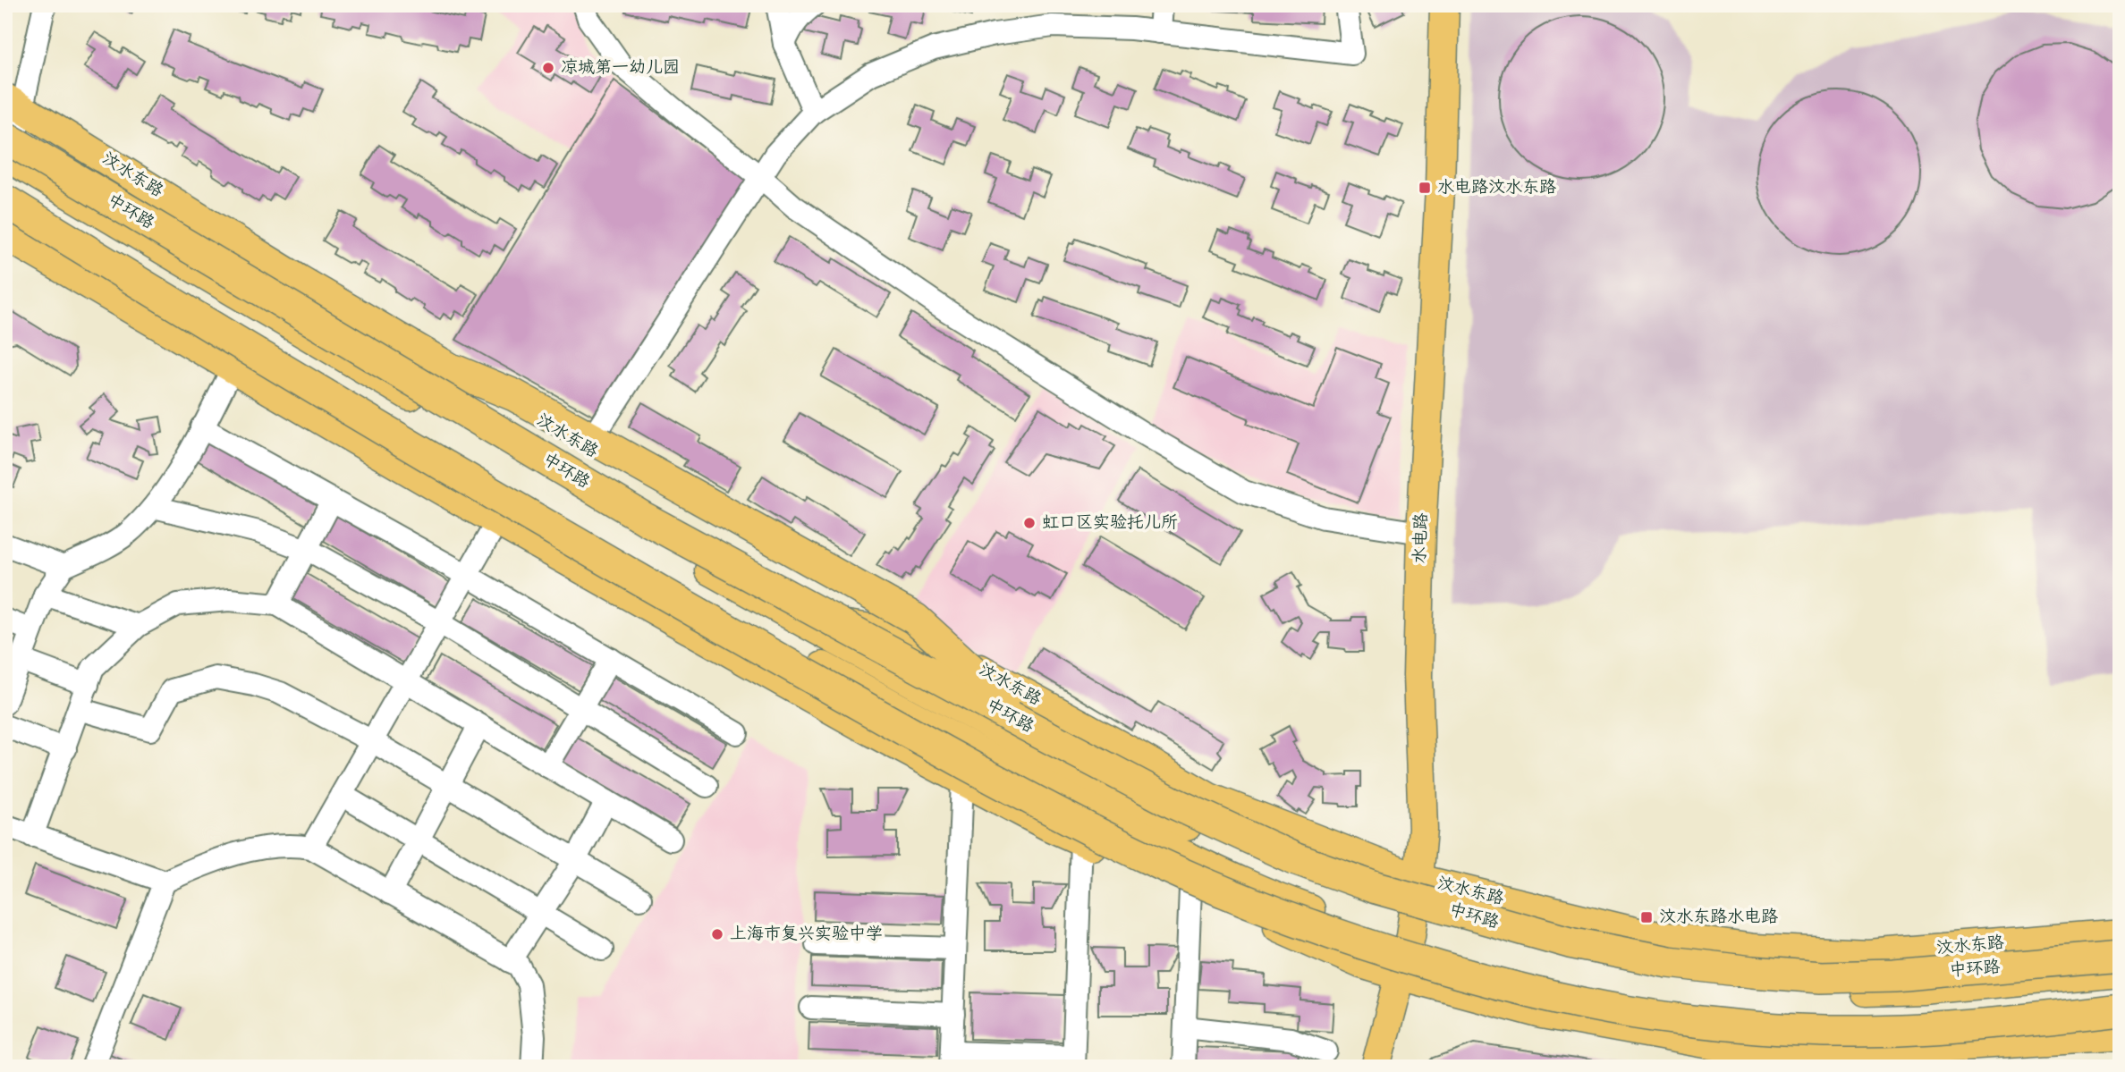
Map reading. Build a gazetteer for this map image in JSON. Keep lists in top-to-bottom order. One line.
{"streets":{"highway":["中环路"],"main road":["汶水东路","水电路"]},"crossings":[["汶水东路","中环路"],["汶水东路","水电路"]],"places":{"other":["凉城第一幼儿园","虹口区实验托儿所","上海市复兴实验中学"],"transit":["水电路汶水东路","汶水东路水电路"]}}
